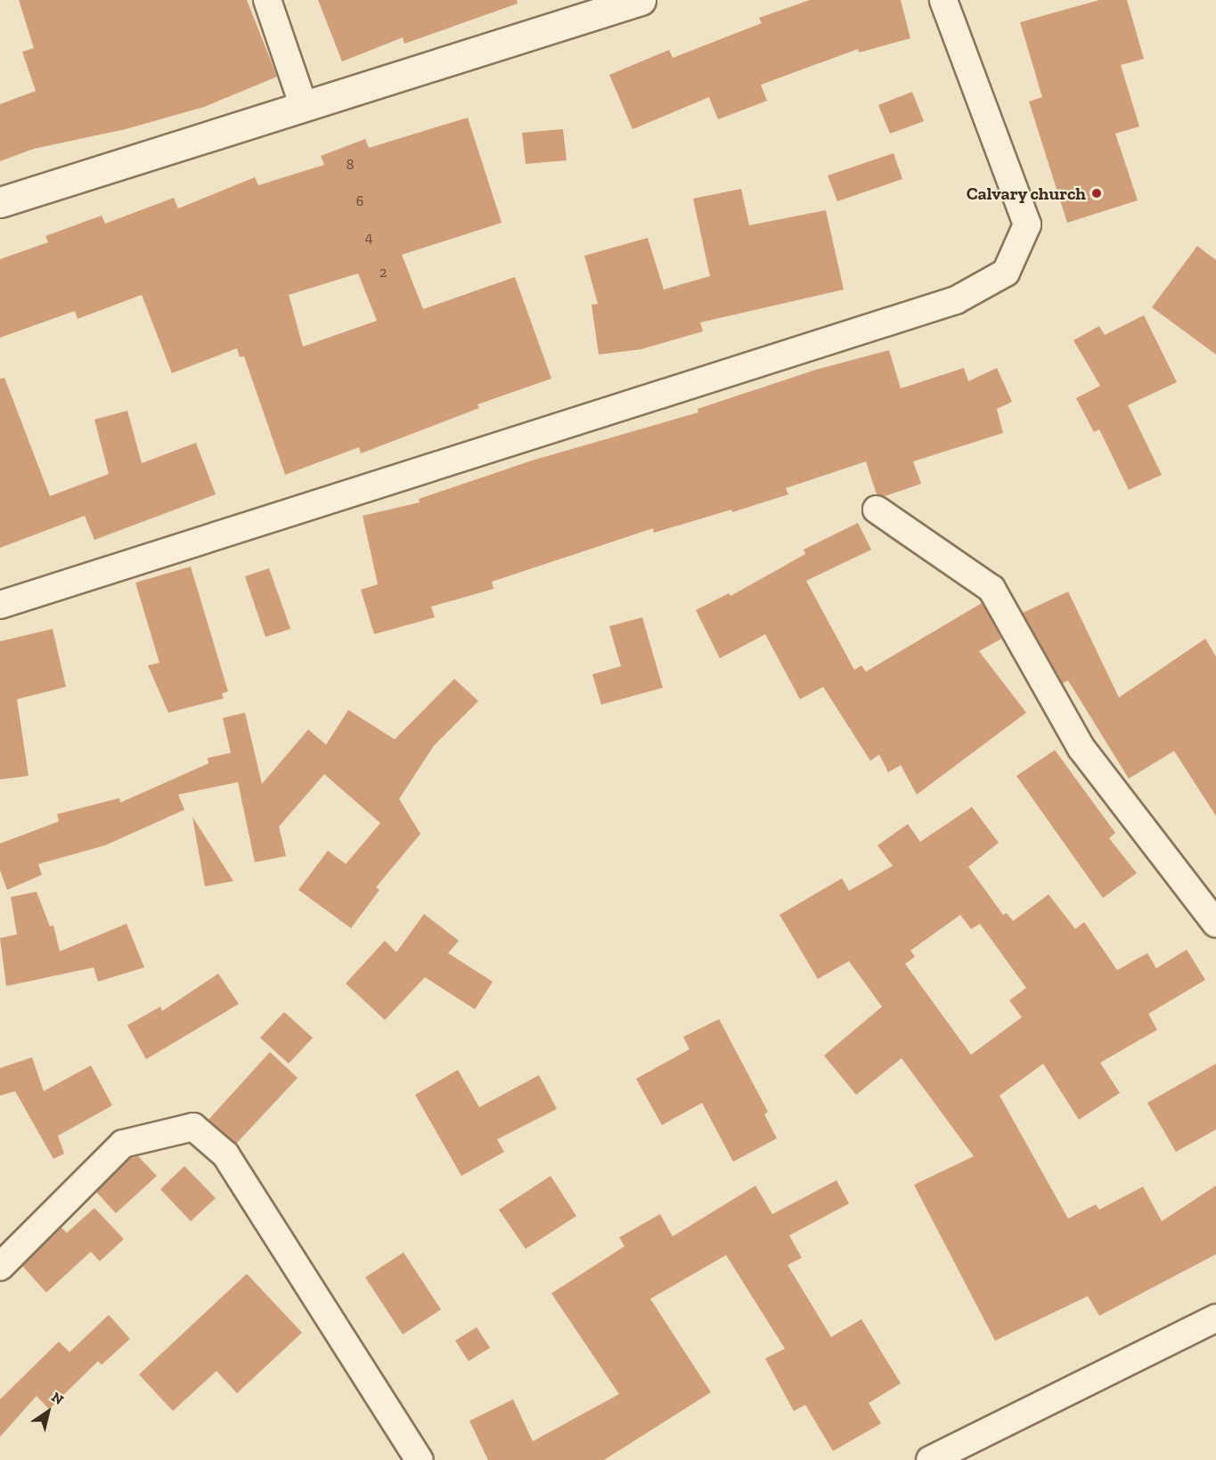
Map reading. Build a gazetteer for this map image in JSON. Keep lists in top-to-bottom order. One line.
{"places":["Calvary church"],"house_numbers":["8","6","4","2"],"north":"top right"}
